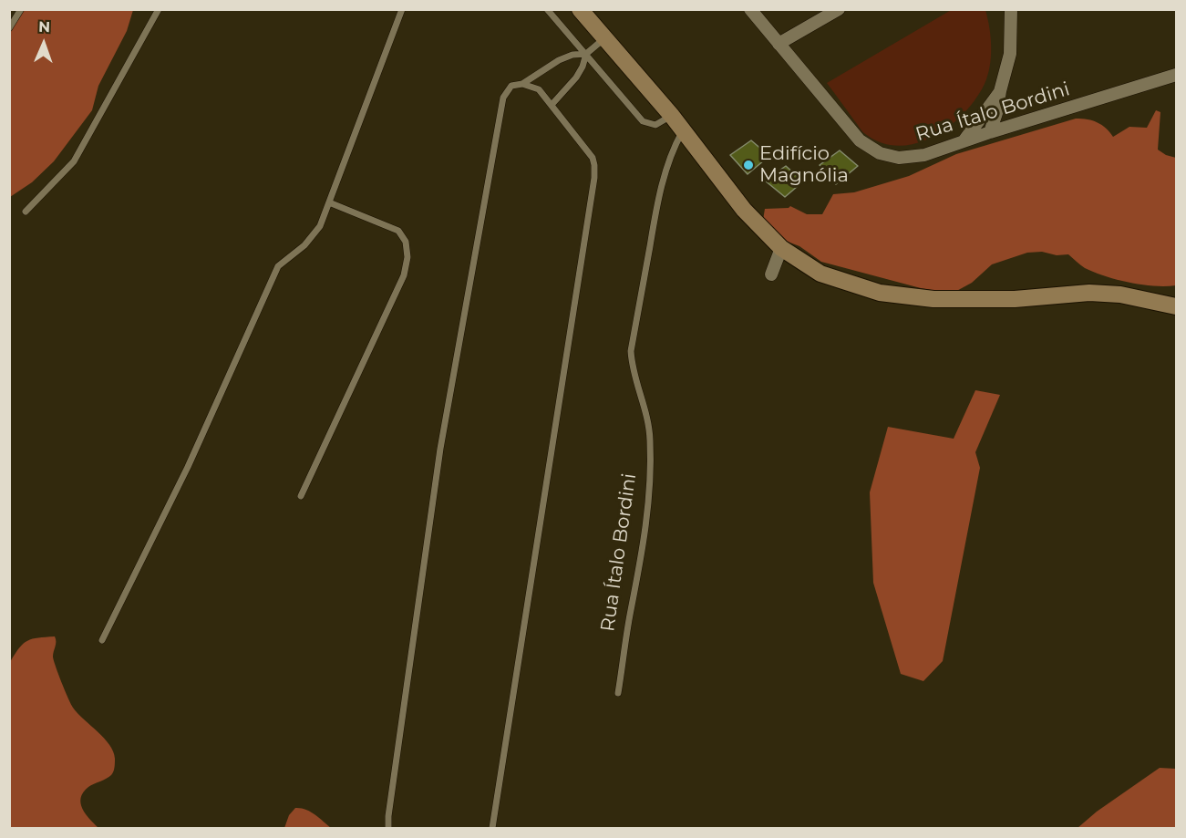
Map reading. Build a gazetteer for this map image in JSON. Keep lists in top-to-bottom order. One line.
{"streets":{"street":["Rua Ítalo Bordini"]},"places":["Edifício Magnólia"],"north":"top"}
